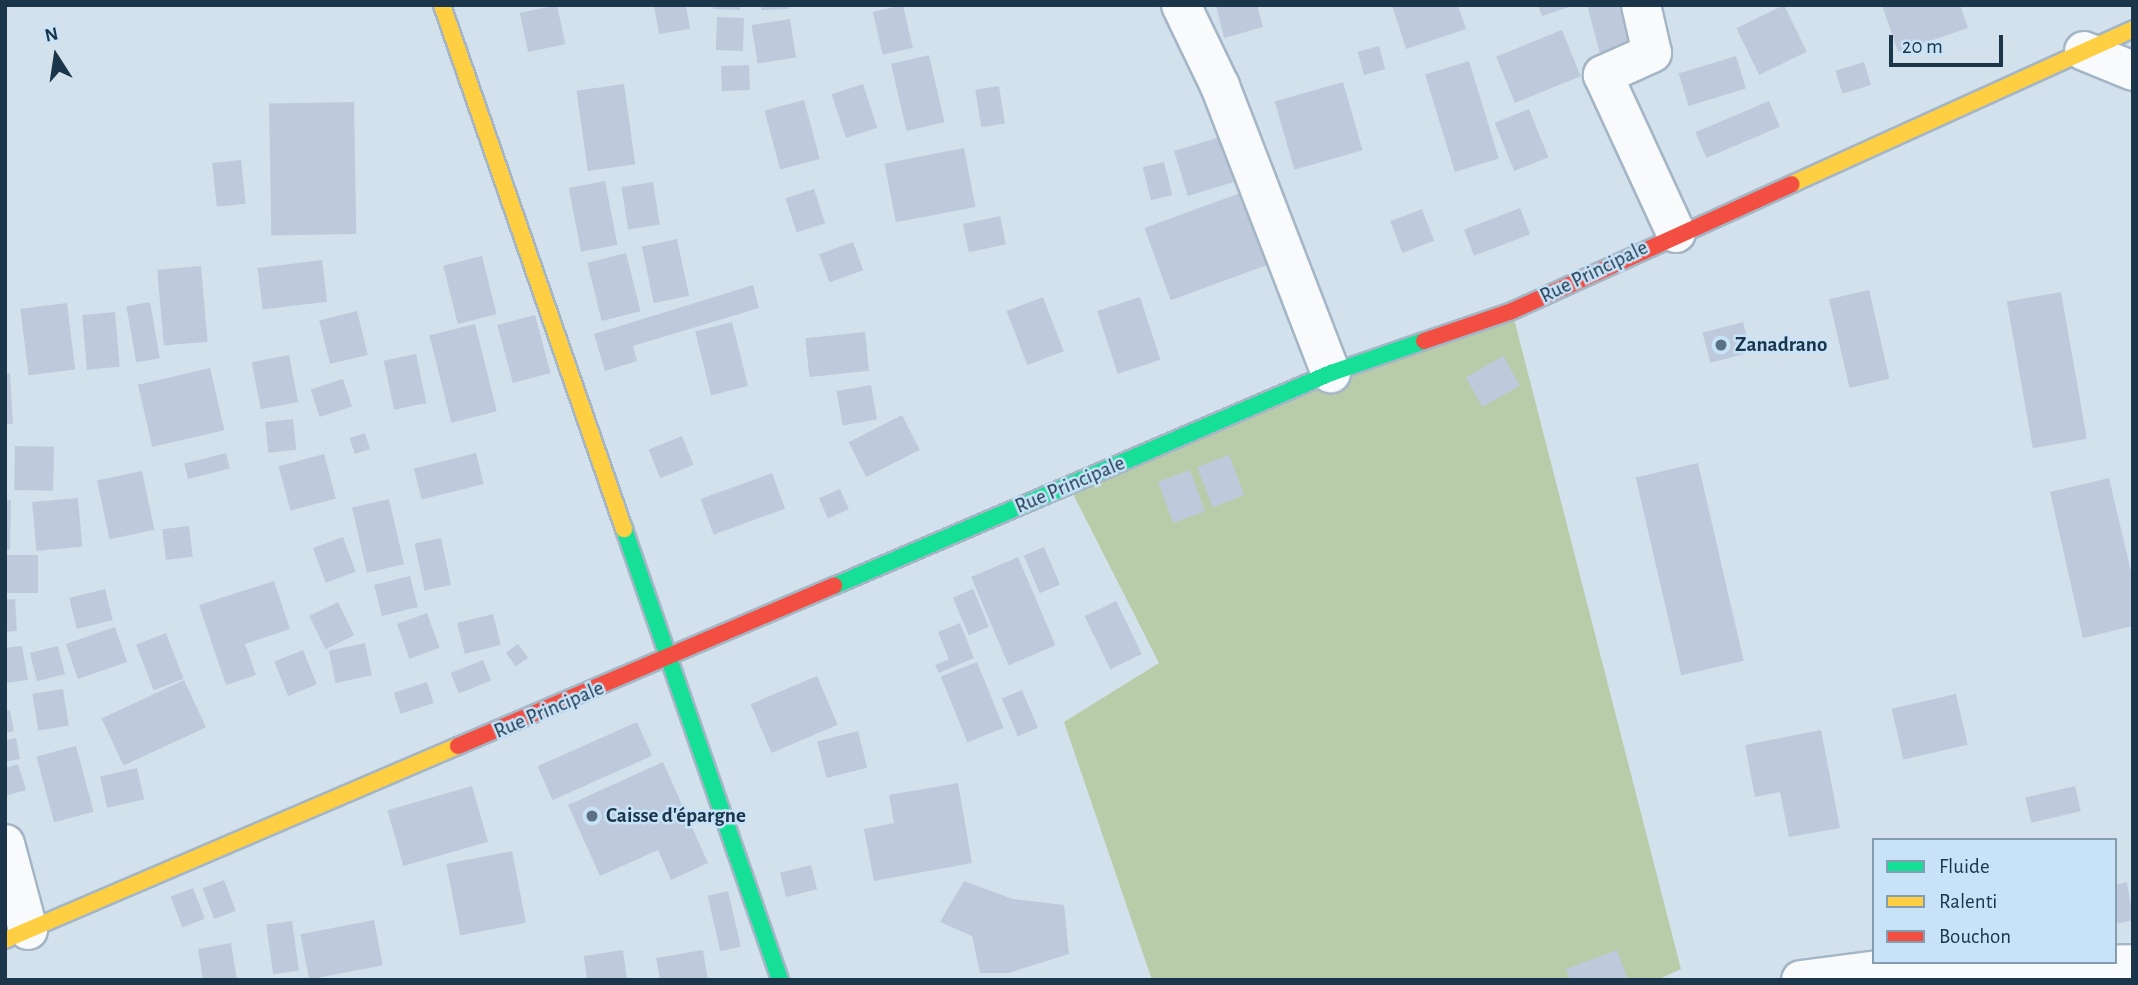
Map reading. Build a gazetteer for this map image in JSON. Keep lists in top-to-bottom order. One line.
{"streets":{"main road":["Rue Principale"]},"places":["Zanadrano","Caisse d'épargne"],"legend":["Fluide","Ralenti","Bouchon"],"scale_bar":"20 m","north":"top"}
